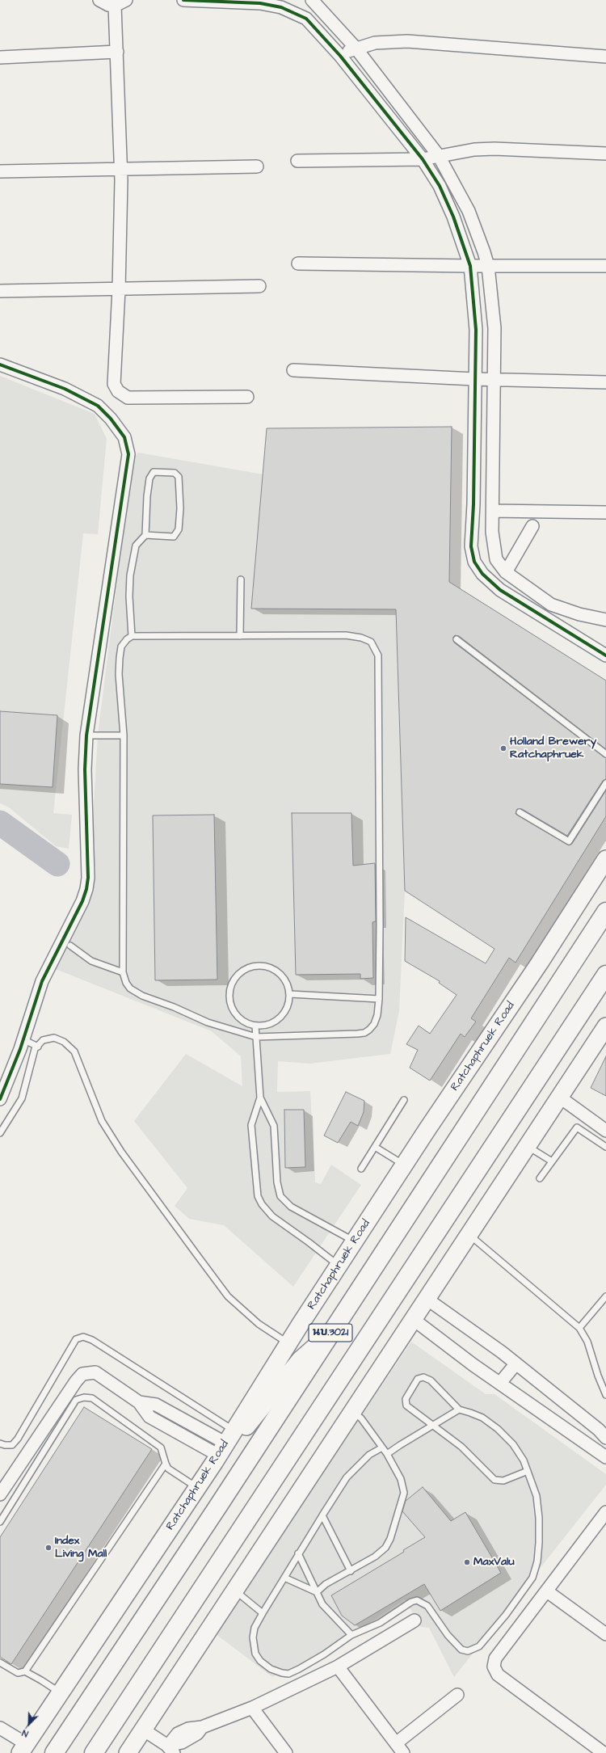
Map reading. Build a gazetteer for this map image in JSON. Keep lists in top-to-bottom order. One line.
{"streets":{"main road":["Ratchaphruek Road","นบ.3021"]},"places":["Holland Brewery Ratchaphruek","Index Living Mall","MaxValu"],"north":"bottom left"}
